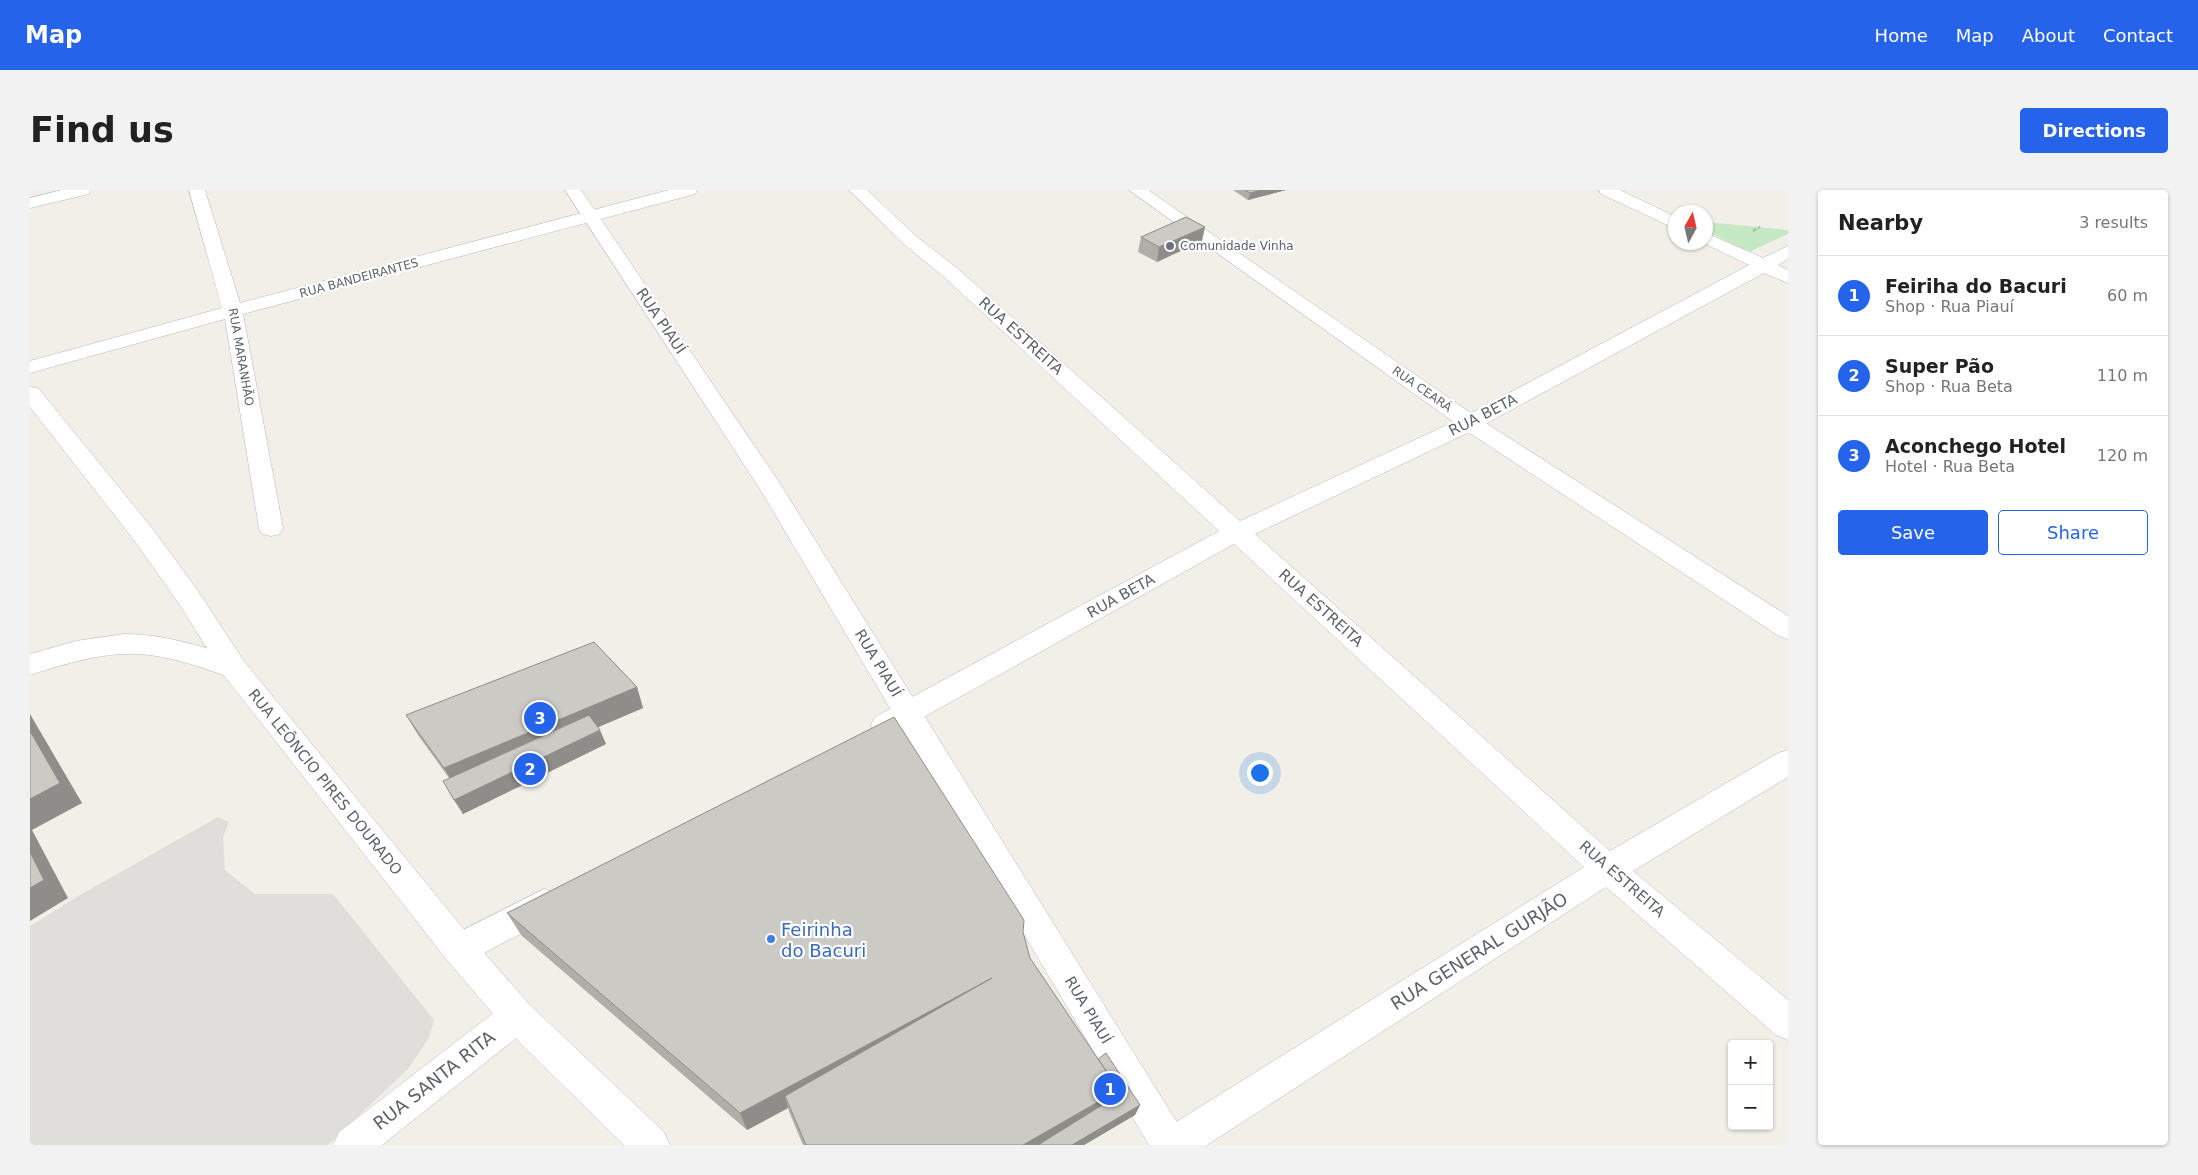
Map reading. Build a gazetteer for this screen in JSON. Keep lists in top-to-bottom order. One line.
{"streets":{"street":["RUA BANDEIRANTES","RUA PIAUÍ","RUA ESTREITA","RUA MARANHÃO","RUA CEARÁ","RUA BETA","RUA LEÔNCIO PIRES DOURADO","RUA GENERAL GURJÃO","RUA SANTA RITA"]},"crossings":[["RUA BANDEIRANTES","RUA PIAUÍ"],["RUA BANDEIRANTES","RUA MARANHÃO"],["RUA PIAUÍ","RUA BETA"],["RUA PIAUÍ","RUA GENERAL GURJÃO"],["RUA ESTREITA","RUA BETA"],["RUA ESTREITA","RUA GENERAL GURJÃO"],["RUA CEARÁ","RUA BETA"],["RUA LEÔNCIO PIRES DOURADO","RUA SANTA RITA"]],"places":["Comunidade Vinha","Feirinha do Bacuri"],"north":"top","page":{"header":"Map","nav":["Home","Map","About","Contact"],"buttons":["Directions",["Save","Share"]],"title":"Find us","heading":["Nearby","3 results"],"list":[{"mark":"1","name":"Feiriha do Bacuri","note":"Shop · Rua Piauí","value":"60 m"},{"mark":"2","name":"Super Pão","note":"Shop · Rua Beta","value":"110 m"},{"mark":"3","name":"Aconchego Hotel","note":"Hotel · Rua Beta","value":"120 m"}],"pins":["3","2","1"],"map_buttons":["+","−"]}}
